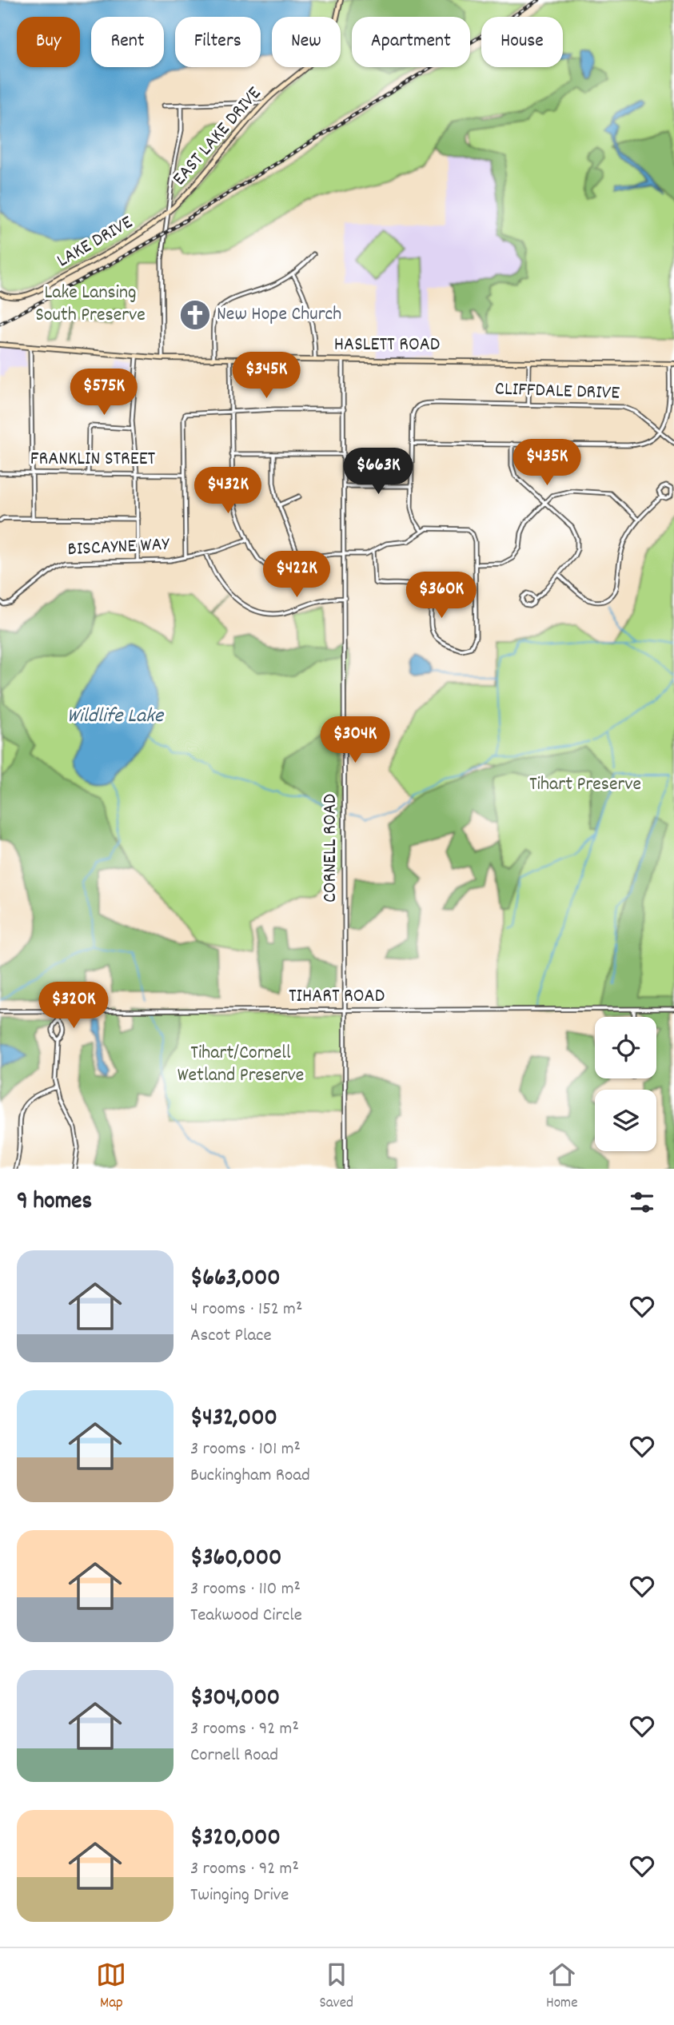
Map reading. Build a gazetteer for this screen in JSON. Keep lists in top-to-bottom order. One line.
{"streets":{"street":["EAST LAKE DRIVE","LAKE DRIVE","HASLETT ROAD","CLIFFDALE DRIVE","FRANKLIN STREET","BISCAYNE WAY","CORNELL ROAD","TIHART ROAD"]},"crossings":[["EAST LAKE DRIVE","LAKE DRIVE"],["HASLETT ROAD","CORNELL ROAD"],["CORNELL ROAD","TIHART ROAD"]],"water":["Wildlife Lake"],"parks":["Lake Lansing South Preserve","Tihart Preserve","Tihart/Cornell Wetland Preserve"],"places":{"church":["New Hope Church"]},"page":{"chip":["Buy","Rent","Filters","New","Apartment","House"],"price":["$345K","$575K","$435K","$663K","$432K","$422K","$360K","$304K","$320K"],"heading":"9 homes","list":[{"name":"$663,000","note":"4 rooms · 152 m² · Ascot Place"},{"name":"$432,000","note":"3 rooms · 101 m² · Buckingham Road"},{"name":"$360,000","note":"3 rooms · 110 m² · Teakwood Circle"},{"name":"$304,000","note":"3 rooms · 92 m² · Cornell Road"},{"name":"$320,000","note":"3 rooms · 92 m² · Twinging Drive"}],"tabs":["Map","Saved","Home"]}}
